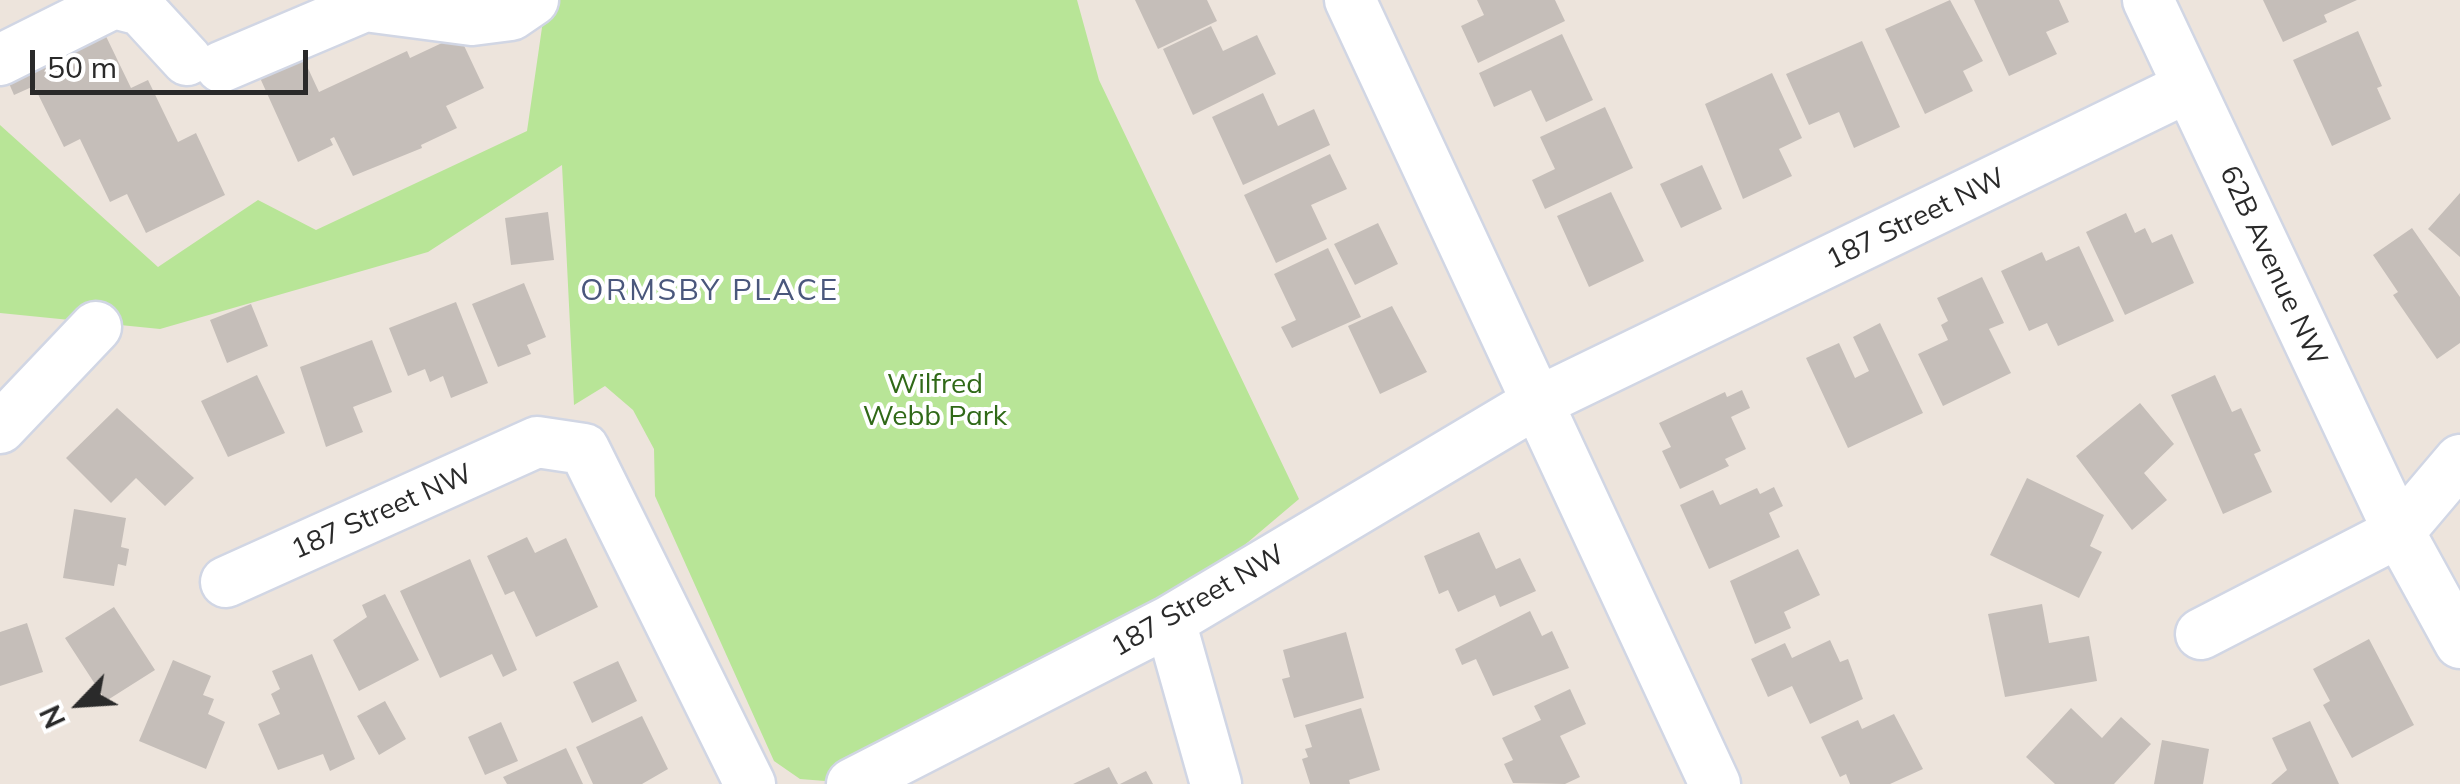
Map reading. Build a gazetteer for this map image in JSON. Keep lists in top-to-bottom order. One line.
{"streets":{"street":["187 Street NW","62B Avenue NW"]},"crossings":[["187 Street NW","62B Avenue NW"]],"districts":["ORMSBY PLACE"],"parks":["Wilfred Webb Park"],"scale_bar":"50 m","north":"bottom left"}
